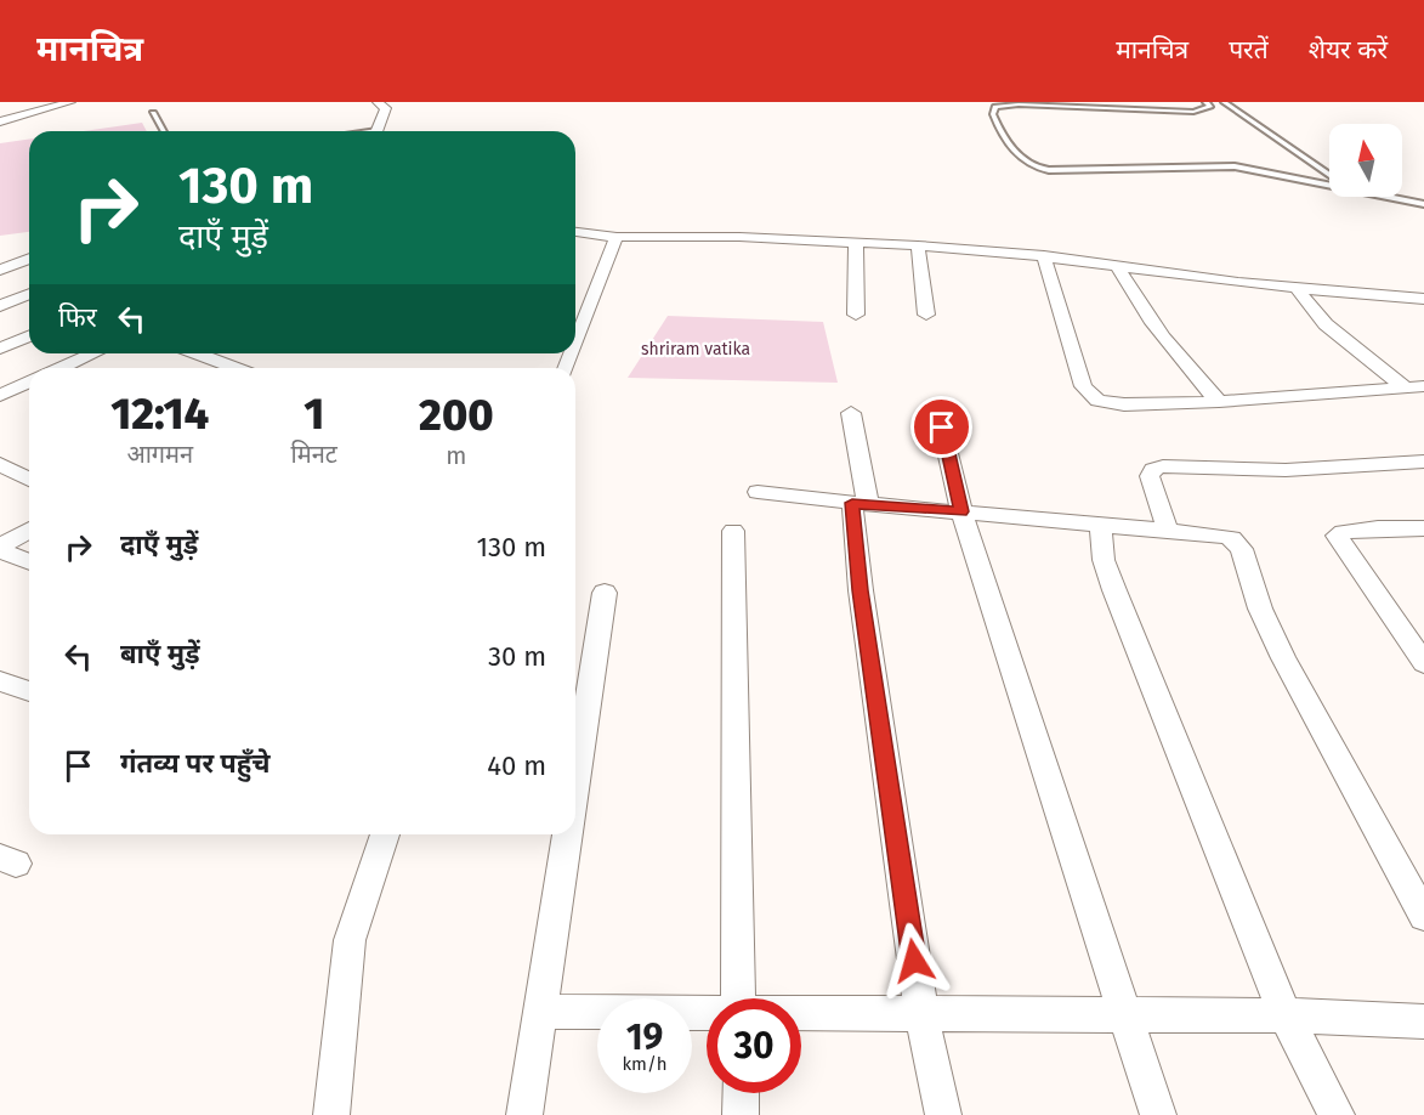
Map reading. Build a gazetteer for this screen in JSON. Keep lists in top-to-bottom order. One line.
{"parks":["shriram vatika"],"north":"top","page":{"header":"मानचित्र","nav":["मानचित्र","परतें","शेयर करें"],"turn":["130 m","दाएँ मुड़ें"],"then":"फिर","eta":["12:14","आगमन","1","मिनट","200","m"],"list":[{"name":"दाएँ मुड़ें","value":"130 m"},{"name":"बाएँ मुड़ें","value":"30 m"},{"name":"गंतव्य पर पहुँचे","value":"40 m"}],"speed":"19 km/h","limit":"30"}}
